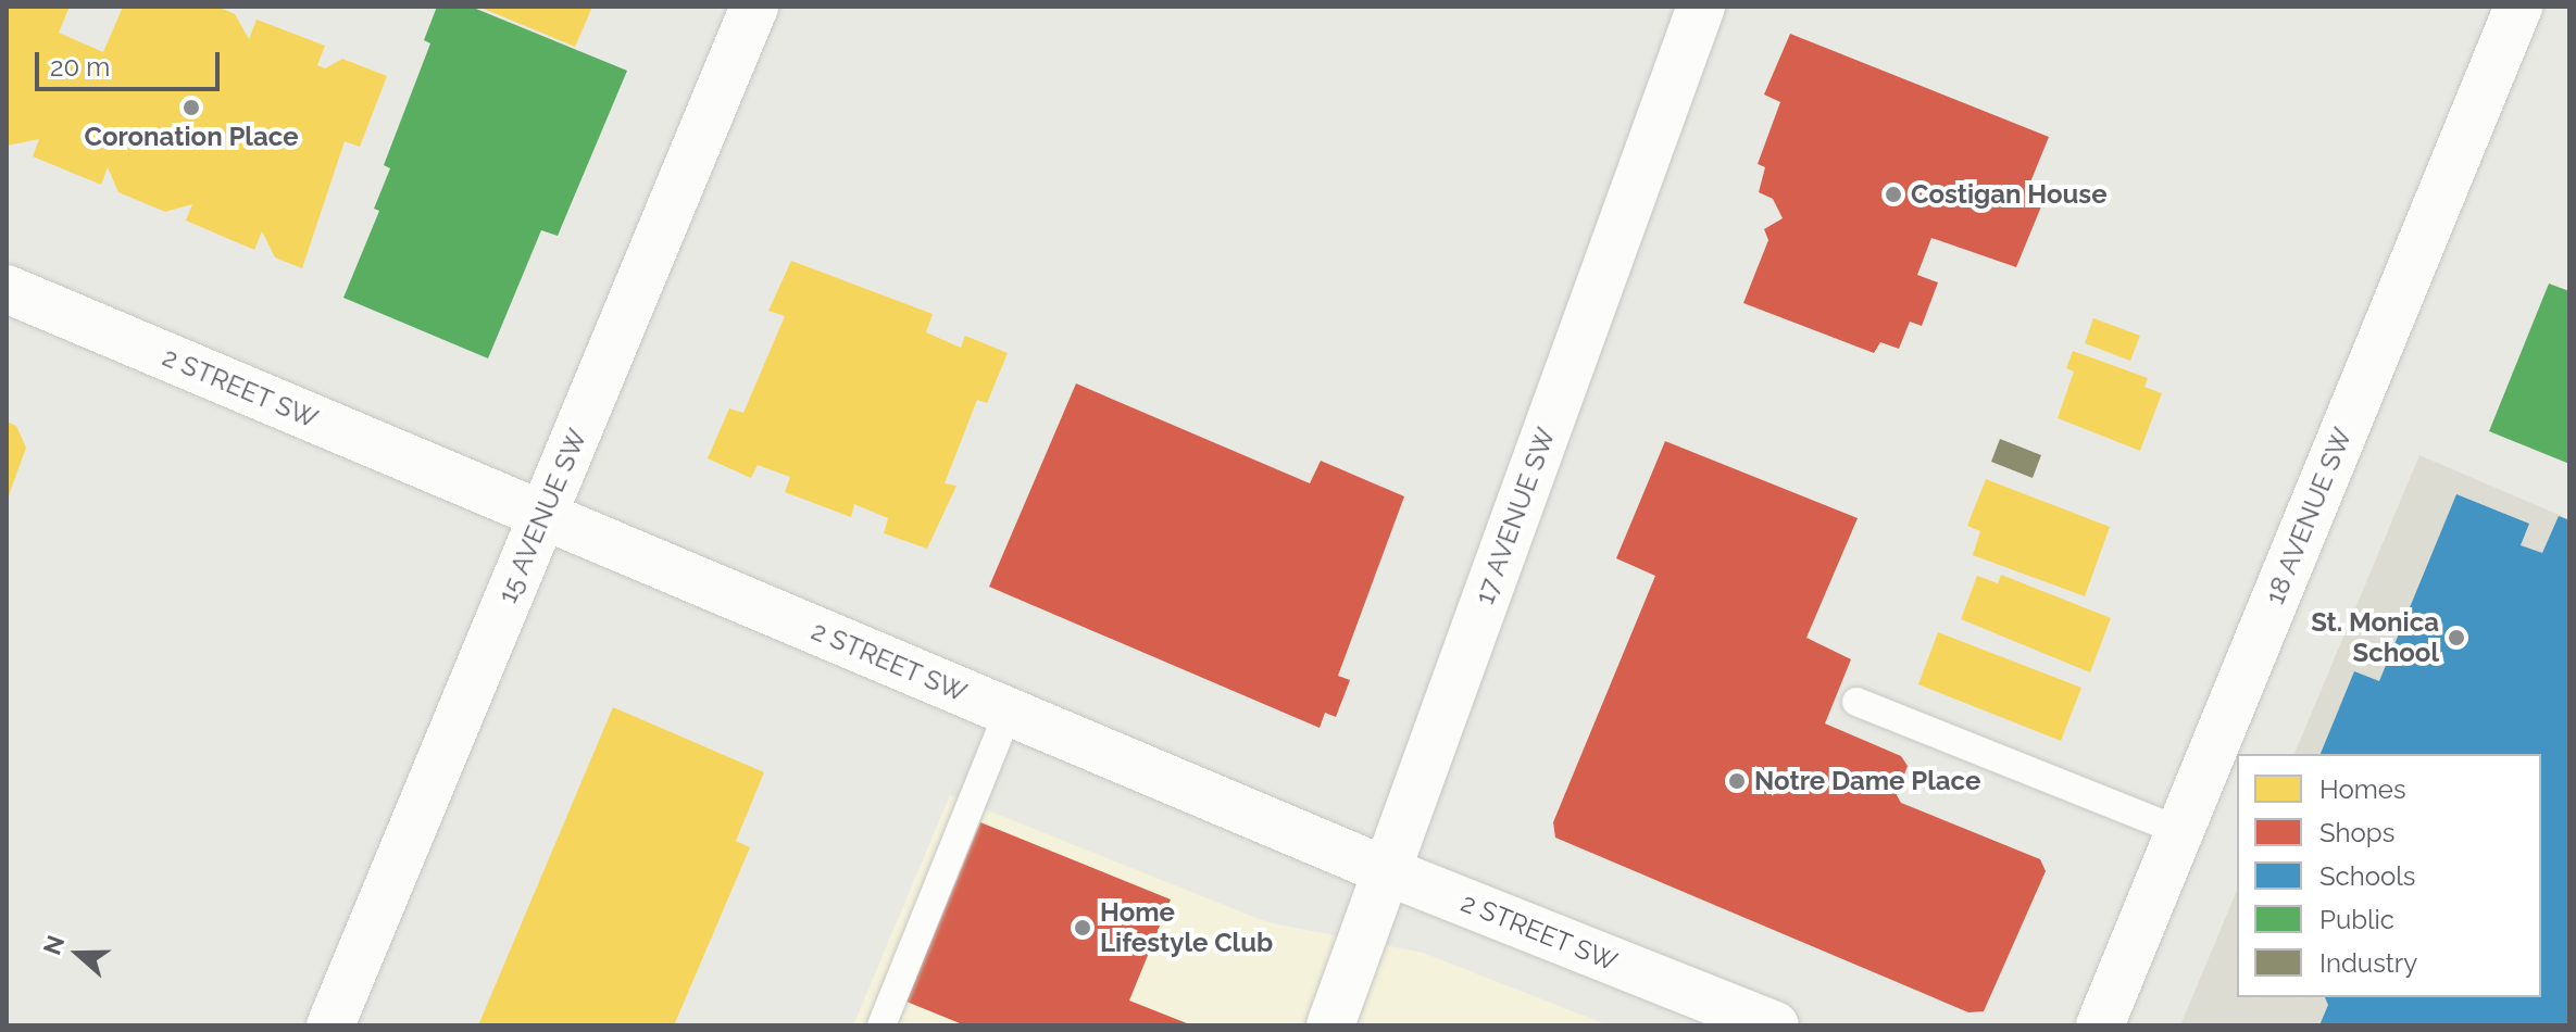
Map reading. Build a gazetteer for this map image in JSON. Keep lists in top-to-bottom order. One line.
{"streets":{"street":["2 STREET SW","15 AVENUE SW","17 AVENUE SW","18 AVENUE SW"]},"crossings":[["2 STREET SW","15 AVENUE SW"],["2 STREET SW","17 AVENUE SW"]],"places":["Coronation Place","Costigan House","St. Monica School","Notre Dame Place","Home Lifestyle Club"],"legend":["Homes","Shops","Schools","Public","Industry"],"scale_bar":"20 m","north":"left"}
